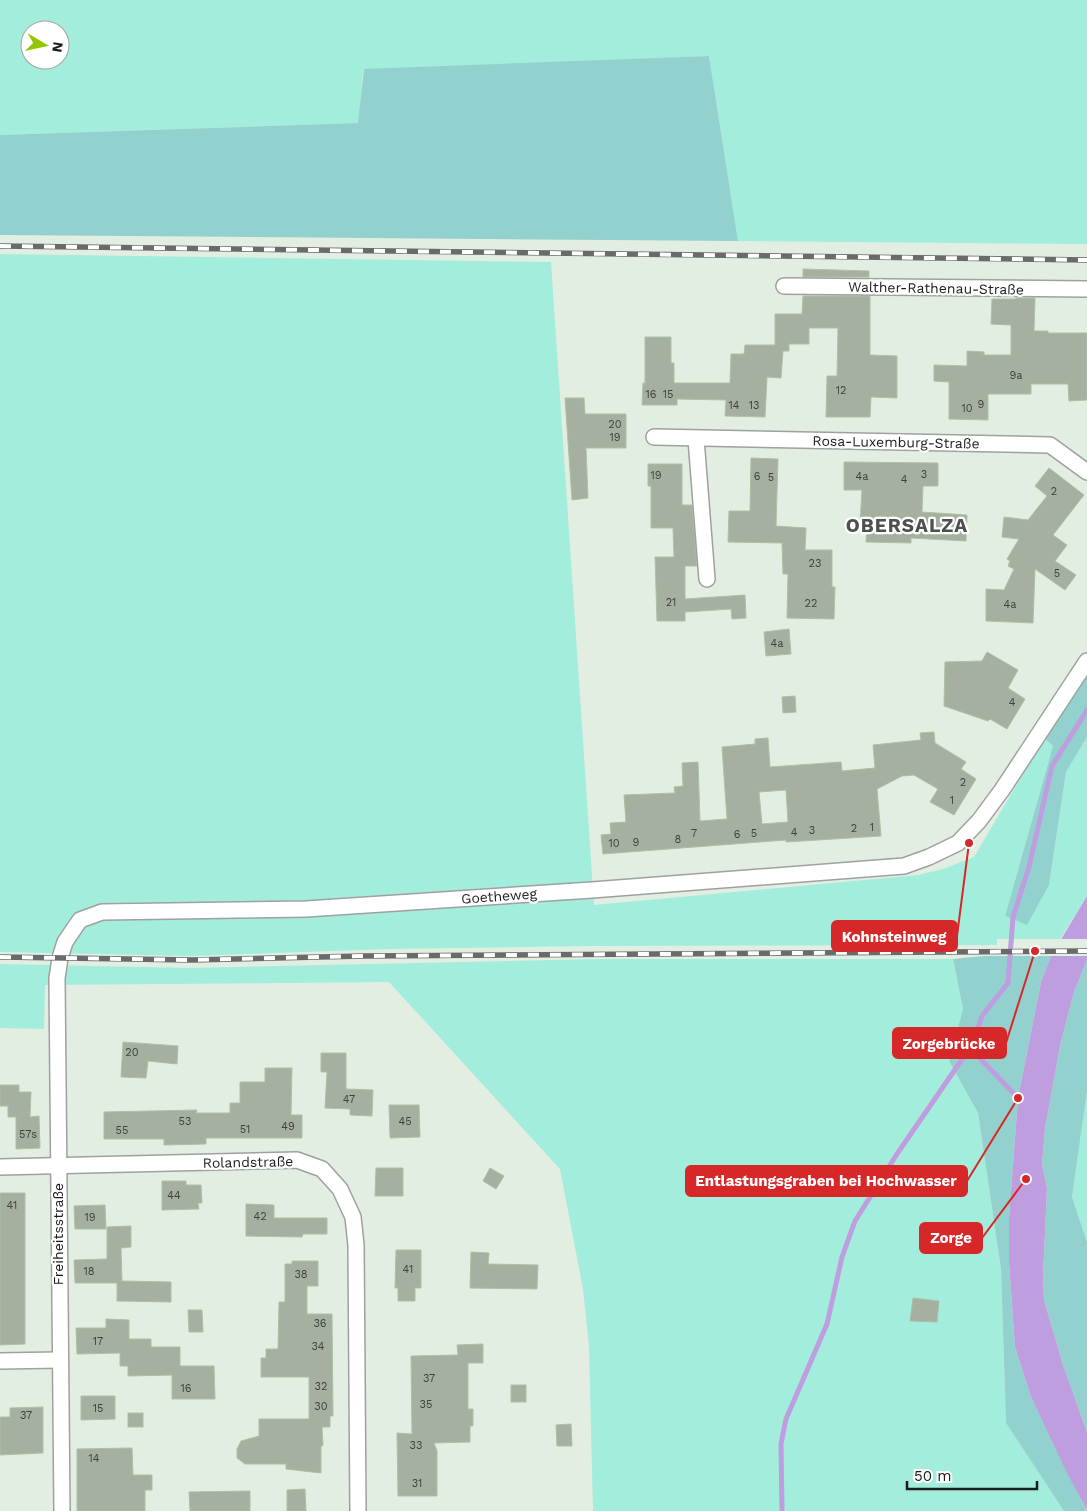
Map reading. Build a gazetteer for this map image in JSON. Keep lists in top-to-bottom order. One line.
{"streets":{"street":["Walther-Rathenau-Straße","Rosa-Luxemburg-Straße","Goetheweg","Rolandstraße","Freiheitsstraße"]},"crossings":[["Goetheweg","Freiheitsstraße"],["Rolandstraße","Freiheitsstraße"]],"districts":["OBERSALZA"],"places":["Kohnsteinweg","Zorgebrücke","Entlastungsgraben bei Hochwasser","Zorge"],"house_numbers":["9a","12","16","15","9","14","13","10","20","19","3","19","6","4a","5","4","2","23","5","21","22","4a","4a","4","2","1","1","2","3","4","7","5","6","8","9","10","20","47","53","45","49","51","55","57s","44","41","42","19","41","18","38","36","17","34","37","32","16","35","30","15","37","33","14","31"],"scale_bar":"50 m","north":"right"}
